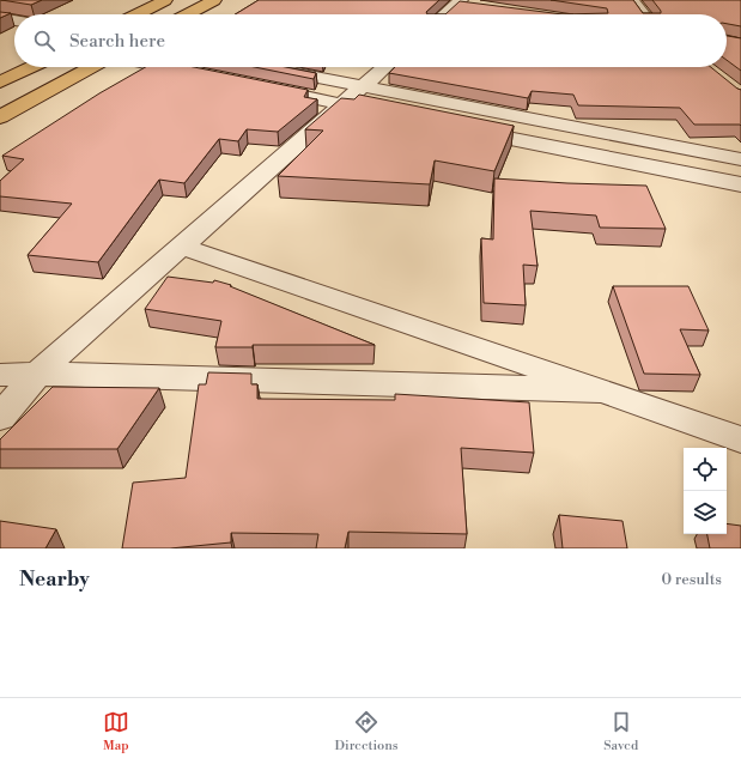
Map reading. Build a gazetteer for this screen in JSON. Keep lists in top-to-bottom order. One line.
{"page":{"search":"Search here","heading":["Nearby","0 results"],"nav":["Map","Directions","Saved"]}}
